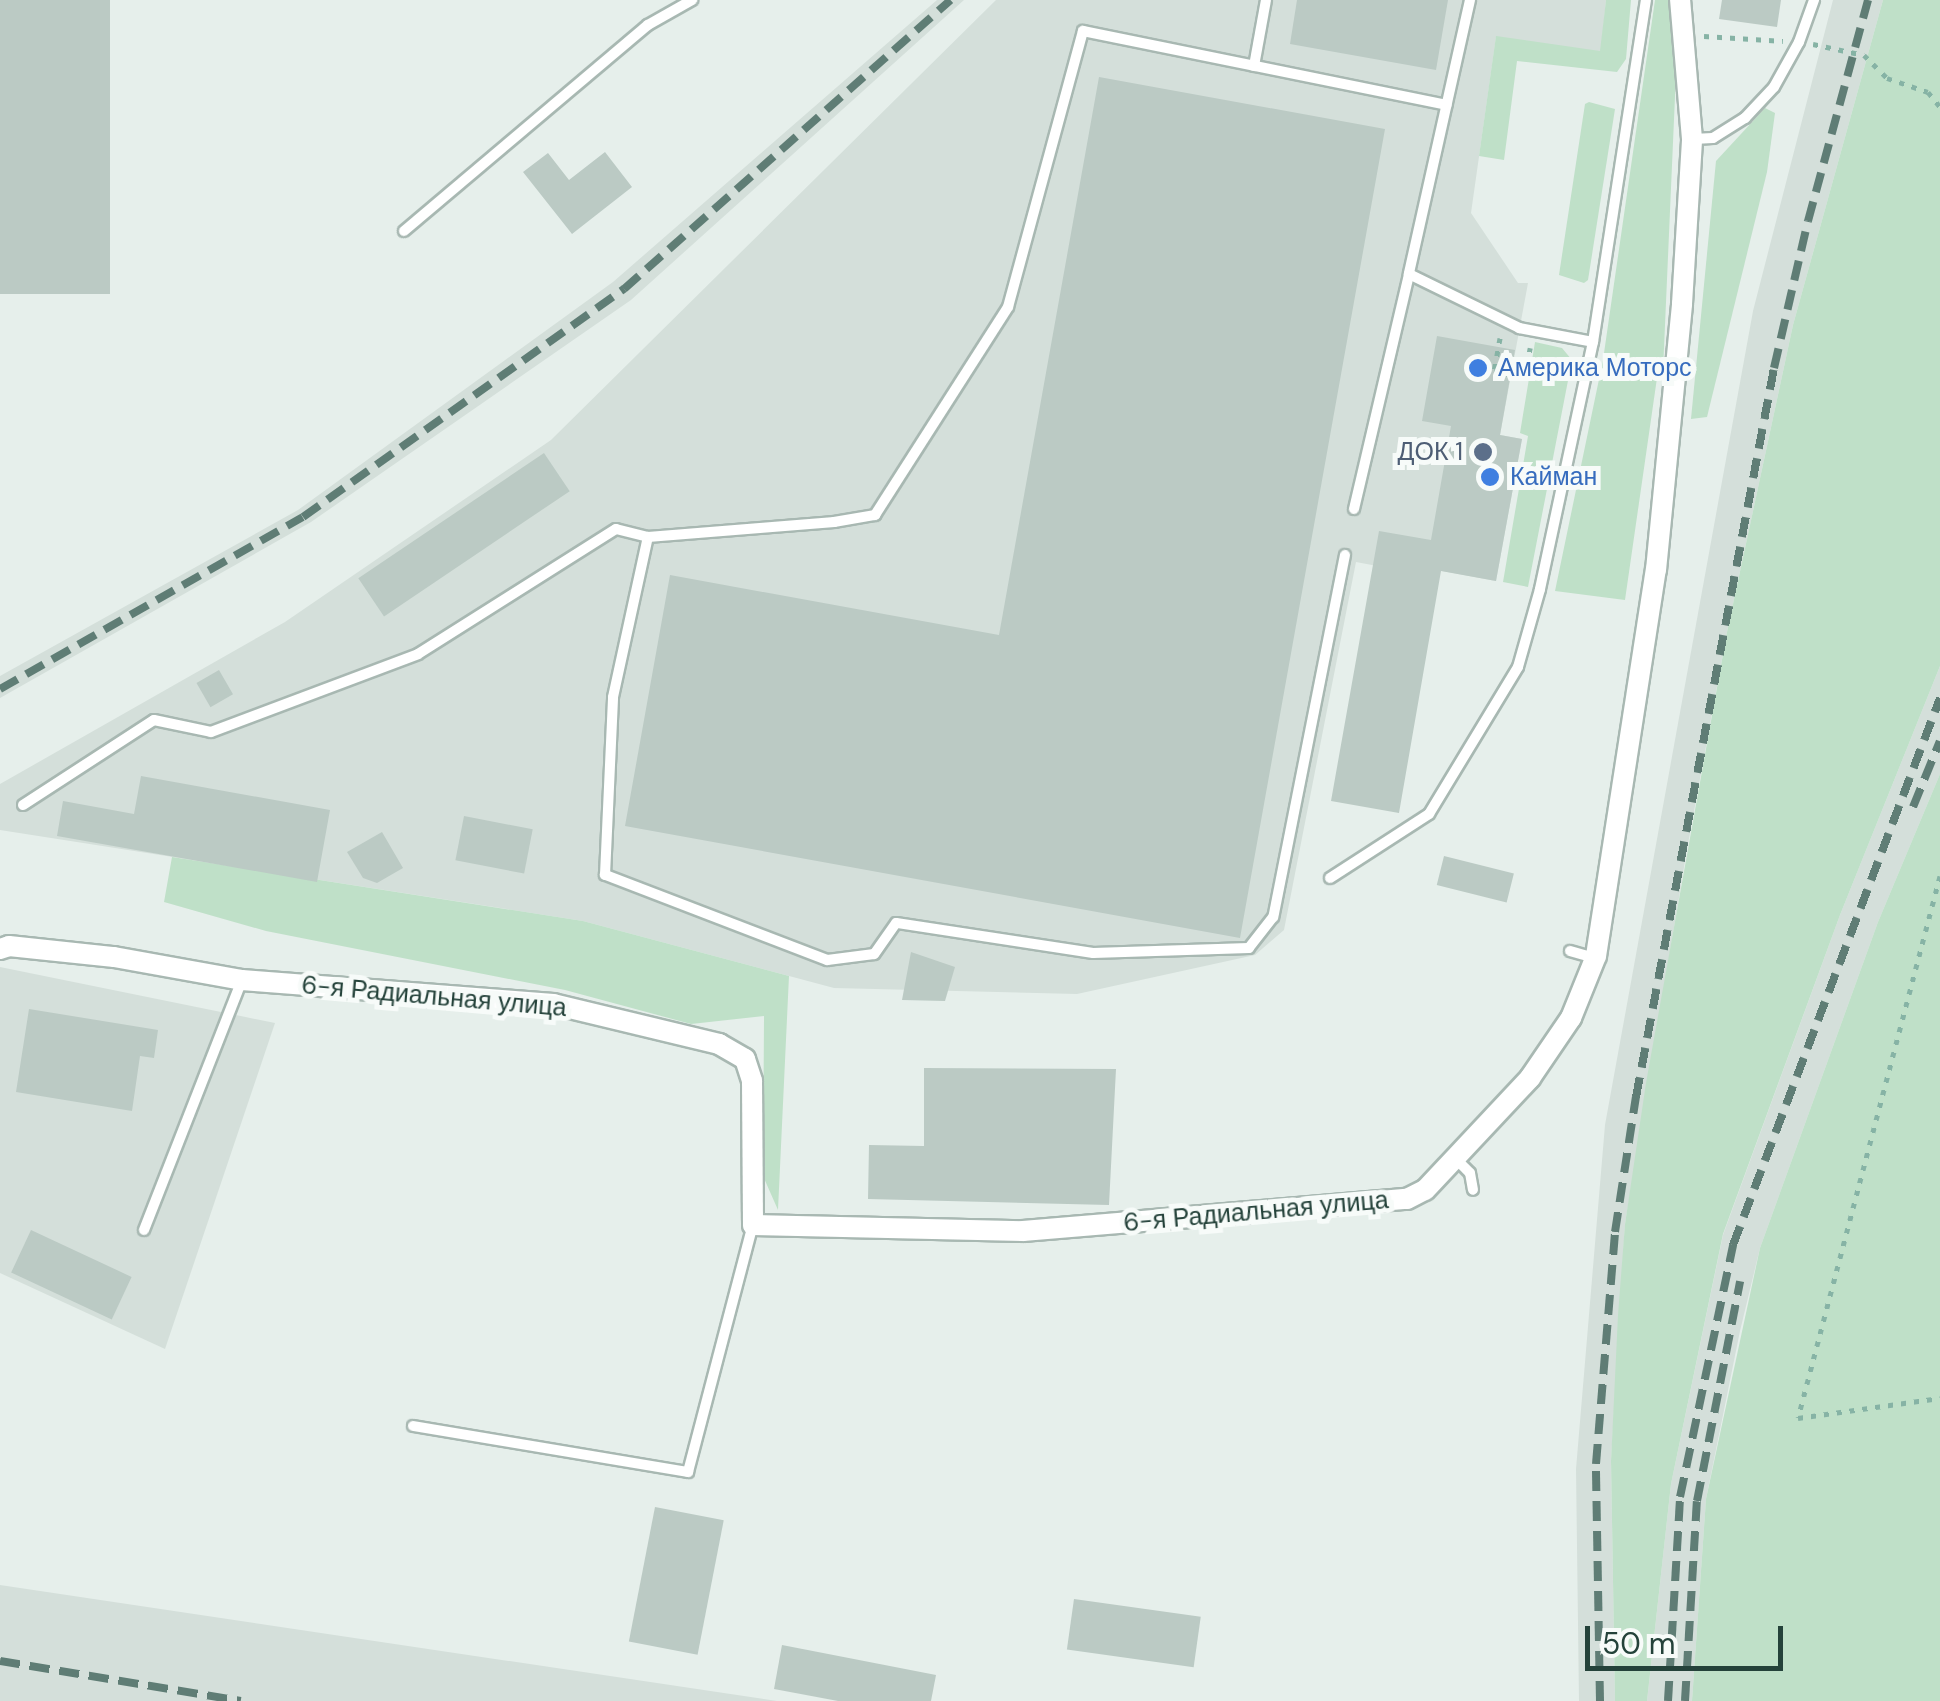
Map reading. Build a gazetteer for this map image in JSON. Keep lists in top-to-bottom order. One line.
{"streets":{"street":["6-я Радиальная улица"]},"places":["Америка Моторс","ДОК 1","Кайман"],"scale_bar":"50 m"}
